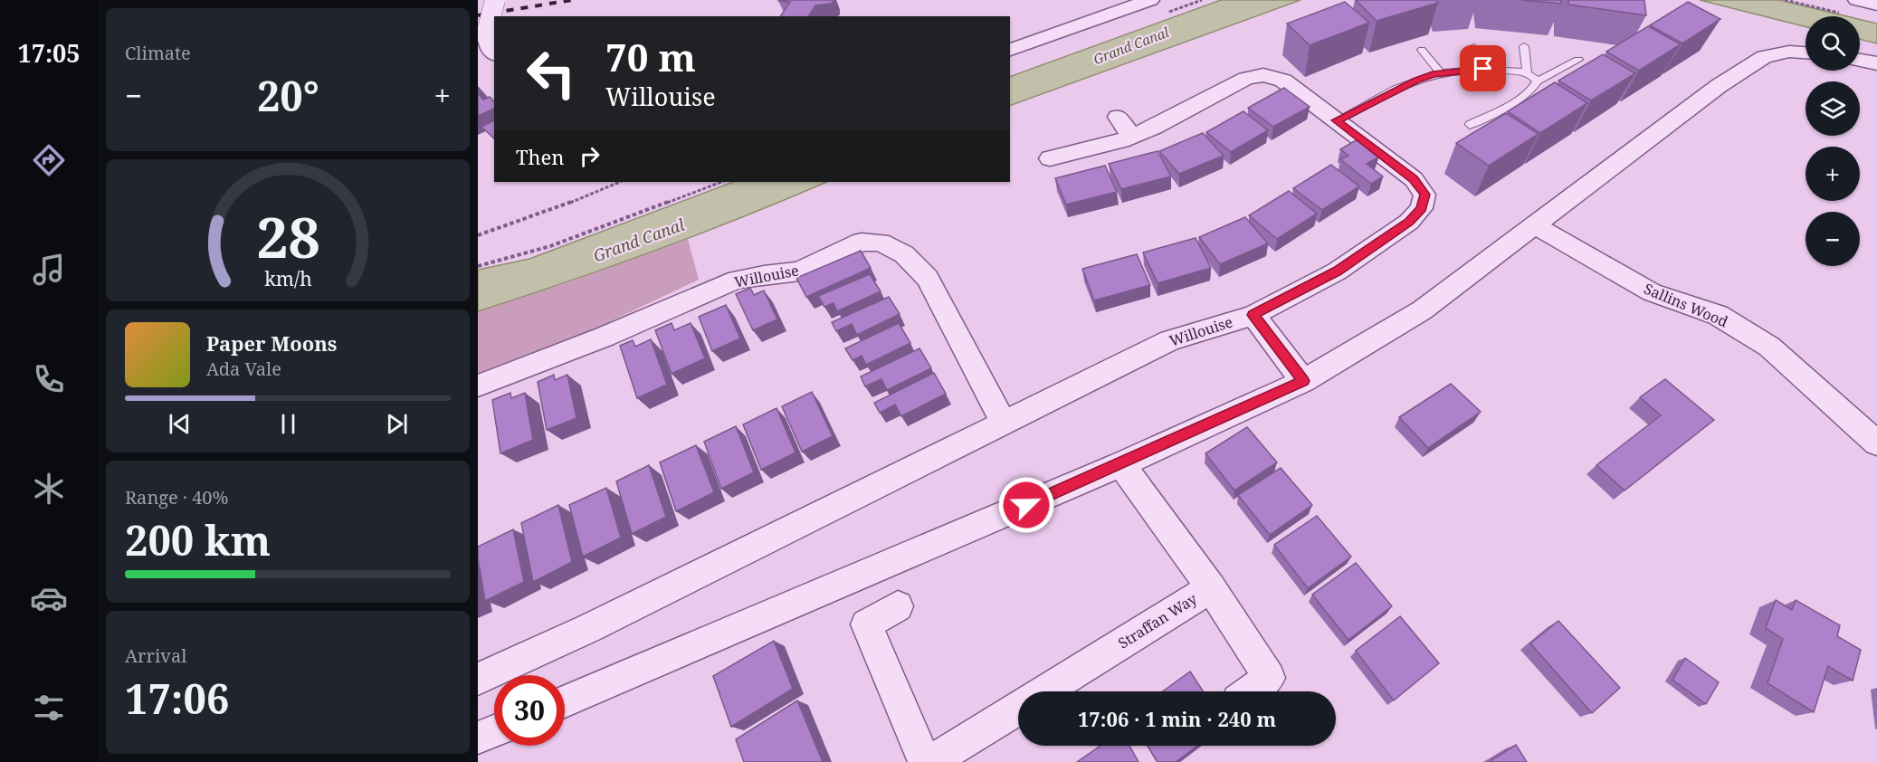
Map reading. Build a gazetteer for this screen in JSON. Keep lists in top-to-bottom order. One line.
{"streets":{"street":["Willouise","Sallins Wood","Straffan Way"]},"water":["Grand Canal"],"page":{"tabs":"17:05","tile":["Climate",["Range · 40%","200 km"],["Arrival","17:06"]],"map_buttons":["+","−"],"turn":["70 m","Willouise"],"heat":["−","20°","+"],"then":"Then","song":["Paper Moons","Ada Vale"],"limit":"30","trip":"17:06 · 1 min · 240 m","gauge":["28","km/h"]}}
